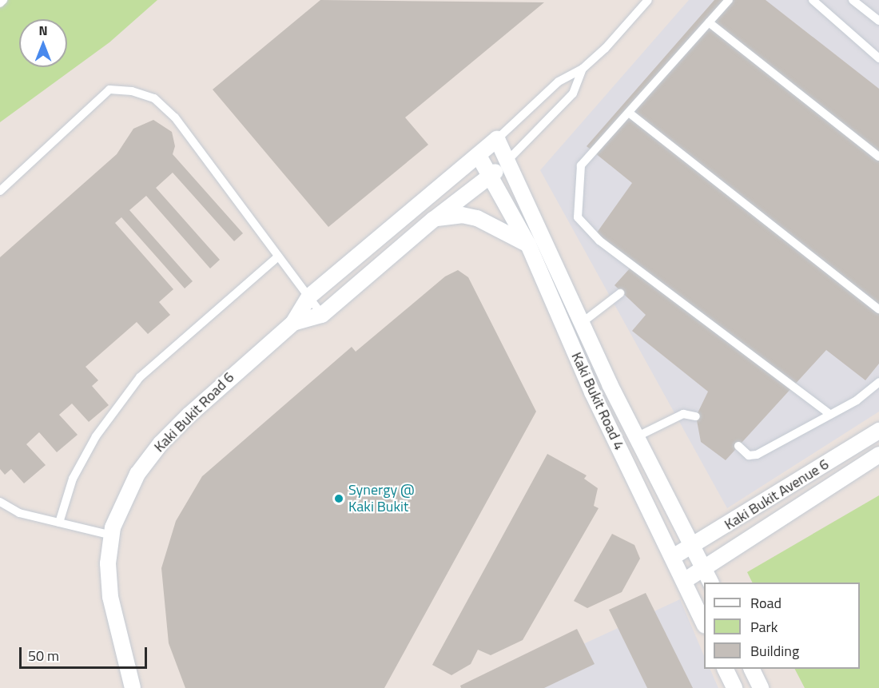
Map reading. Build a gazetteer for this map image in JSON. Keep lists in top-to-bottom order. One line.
{"streets":{"street":["Kaki Bukit Road 4","Kaki Bukit Road 6","Kaki Bukit Avenue 6"]},"crossings":[["Kaki Bukit Road 4","Kaki Bukit Road 6"],["Kaki Bukit Road 4","Kaki Bukit Avenue 6"]],"places":["Synergy @ Kaki Bukit"],"legend":["Road","Park","Building"],"scale_bar":"50 m","north":"top"}
